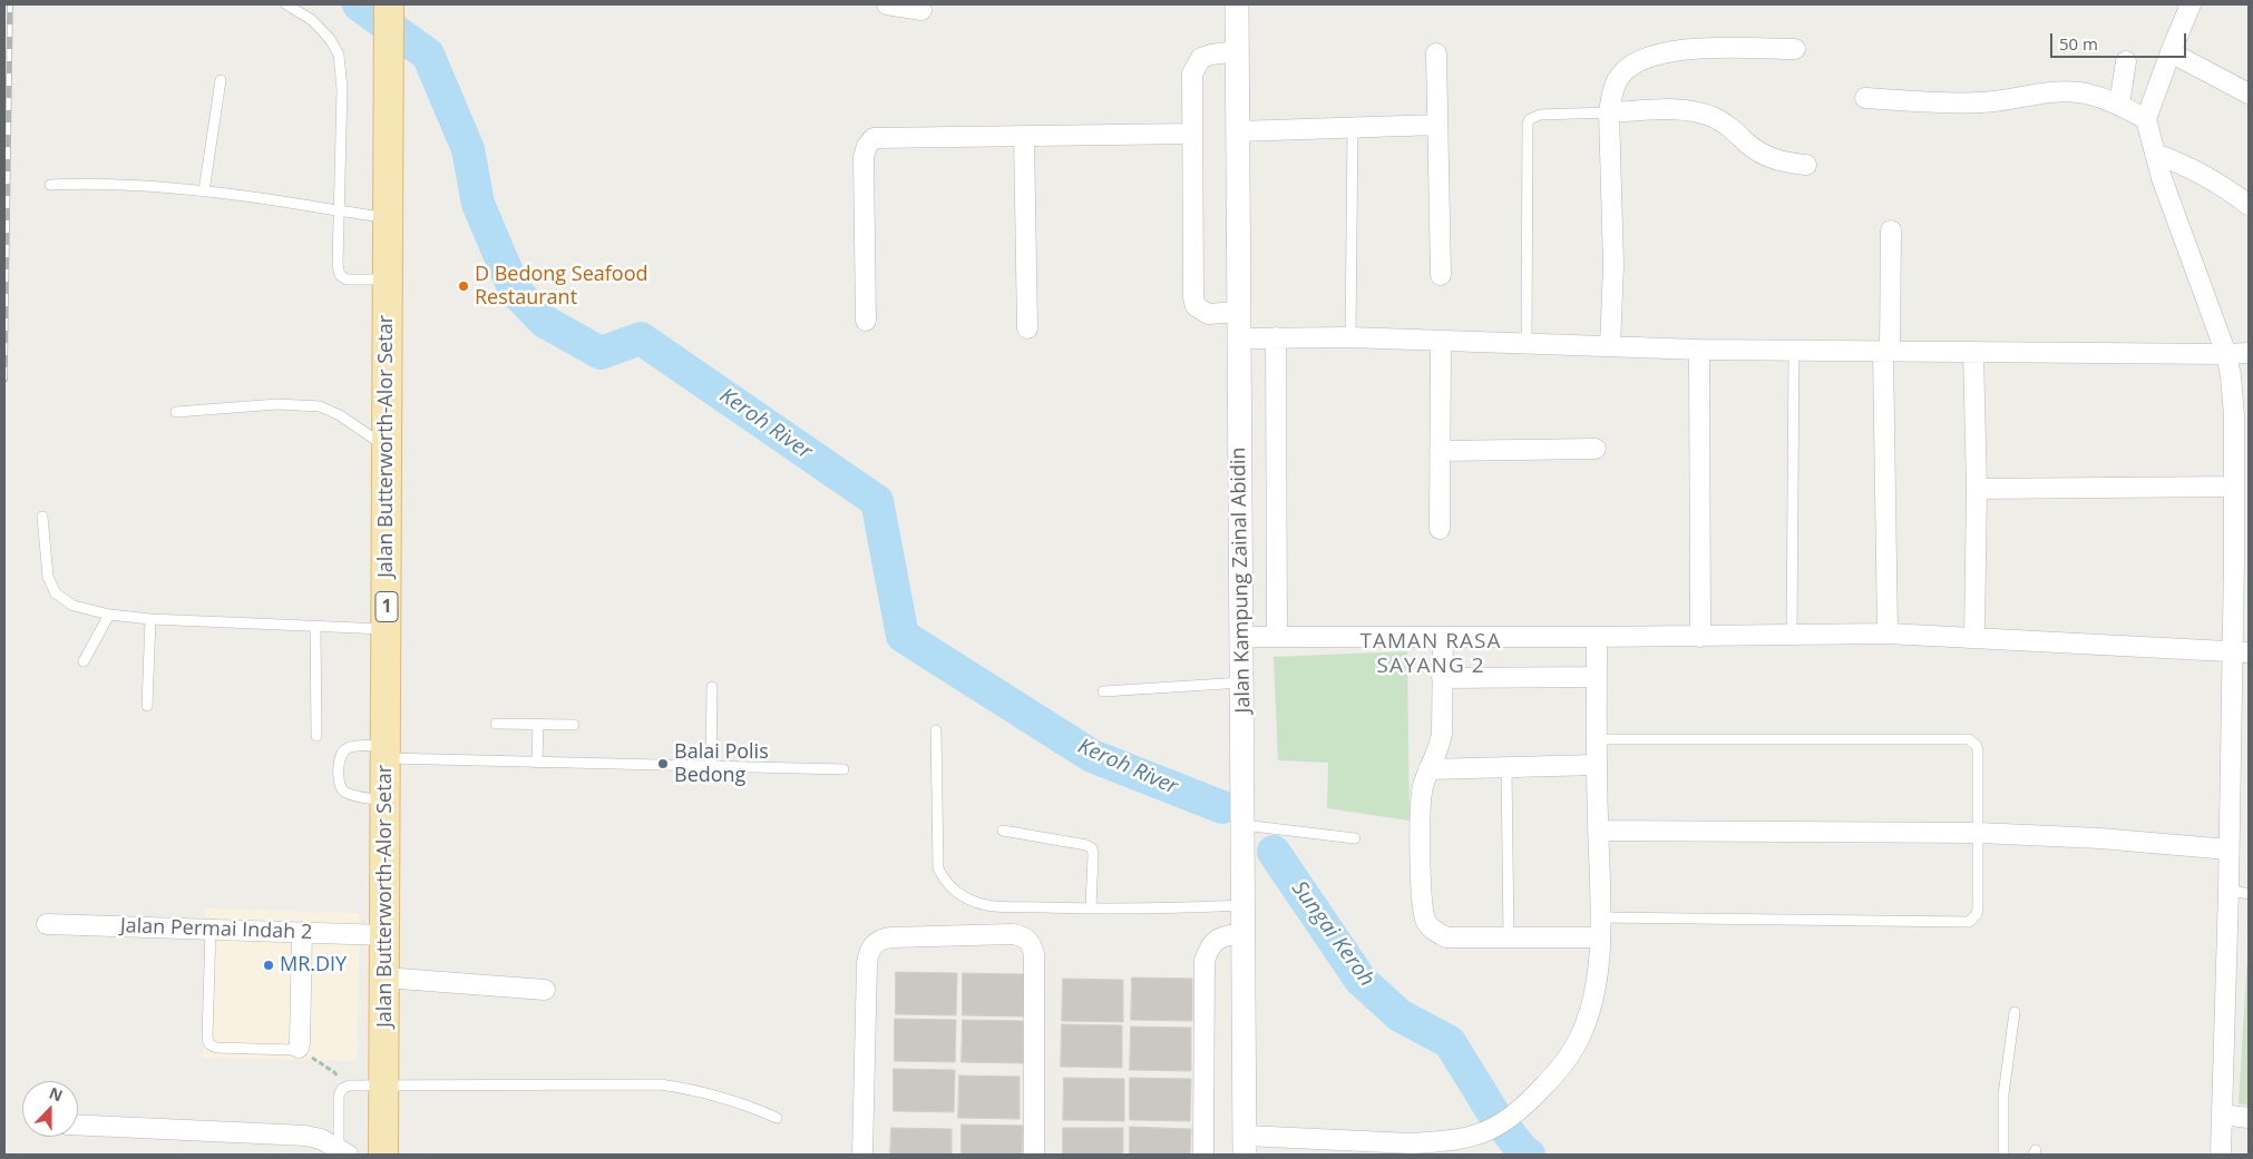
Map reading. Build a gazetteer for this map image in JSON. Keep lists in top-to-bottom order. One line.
{"streets":{"main road":["Jalan Butterworth-Alor Setar","1"],"street":["Jalan Kampung Zainal Abidin","Jalan Permai Indah 2"]},"crossings":[["Jalan Butterworth-Alor Setar","Jalan Permai Indah 2"]],"districts":["TAMAN RASA SAYANG 2"],"water":["Keroh River","Sungai Keroh"],"places":["D Bedong Seafood Restaurant","Balai Polis Bedong","MR.DIY"],"scale_bar":"50 m","north":"top"}
